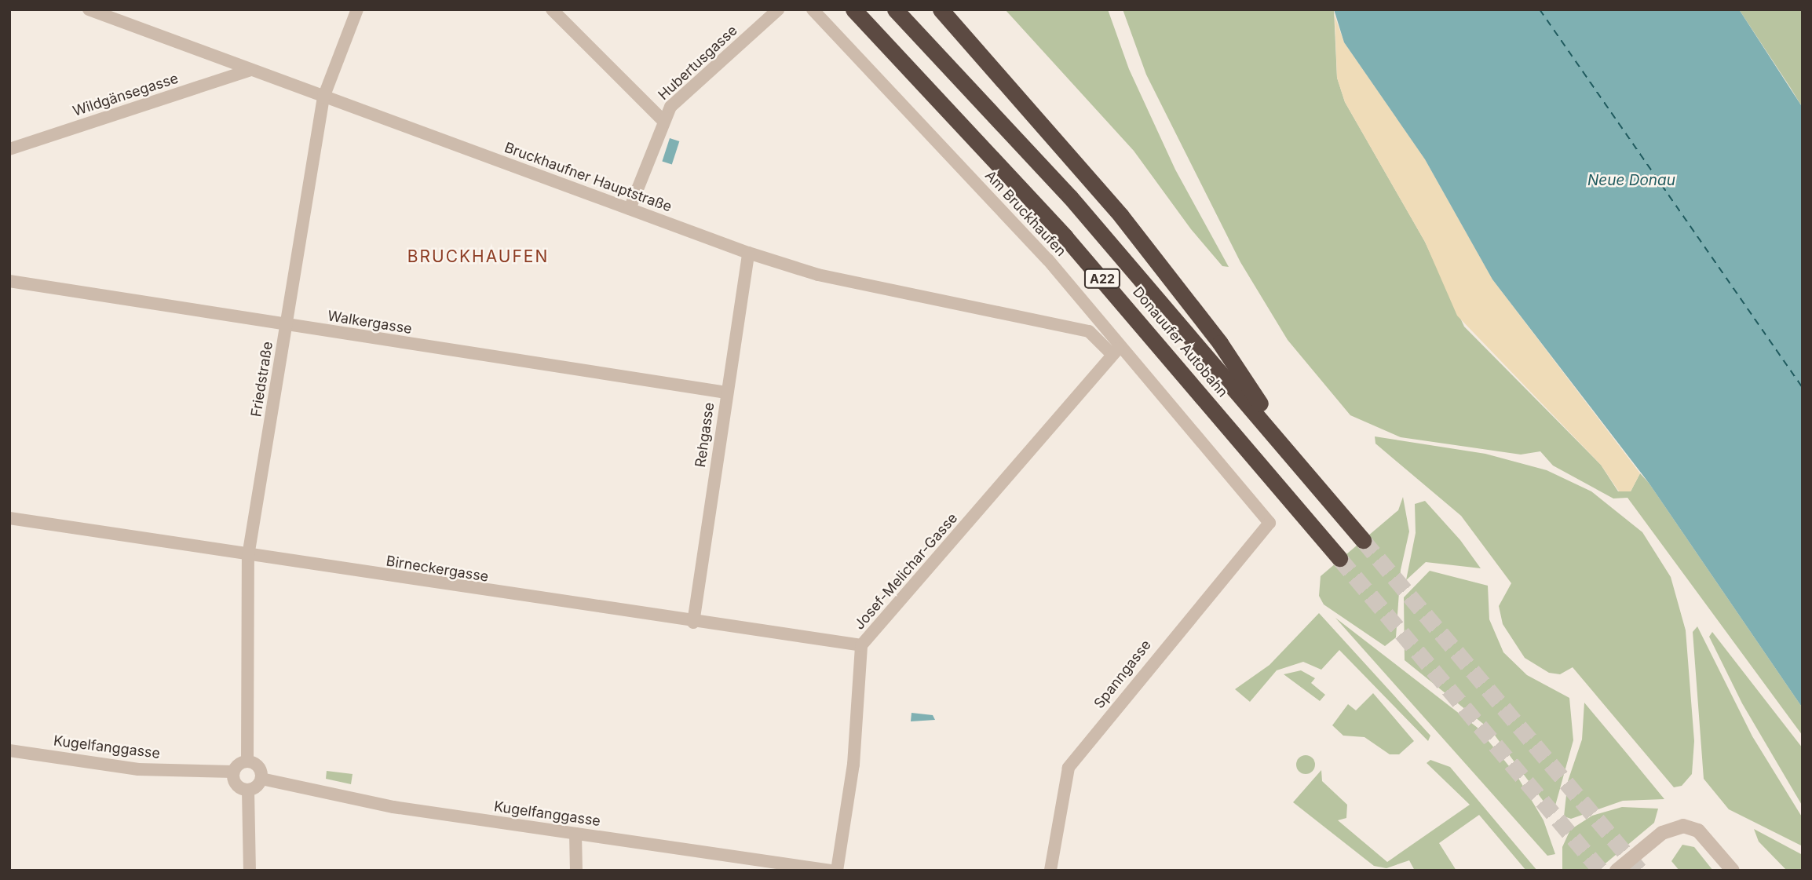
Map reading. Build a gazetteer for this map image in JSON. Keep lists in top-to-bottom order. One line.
{"streets":{"highway":["A22","Donauufer Autobahn"],"street":["Hubertusgasse","Wildgänsegasse","Bruckhaufner Hauptstraße","Am Bruckhaufen","Walkergasse","Friedstraße","Rehgasse","Birneckergasse","Josef-Melichar-Gasse","Spanngasse","Kugelfanggasse"]},"crossings":[["Hubertusgasse","Bruckhaufner Hauptstraße"],["Wildgänsegasse","Bruckhaufner Hauptstraße"],["Bruckhaufner Hauptstraße","Friedstraße"],["Bruckhaufner Hauptstraße","Rehgasse"],["Am Bruckhaufen","Josef-Melichar-Gasse"],["Am Bruckhaufen","Spanngasse"],["Walkergasse","Friedstraße"],["Walkergasse","Rehgasse"],["Friedstraße","Birneckergasse"],["Friedstraße","Kugelfanggasse"],["Rehgasse","Birneckergasse"],["Birneckergasse","Josef-Melichar-Gasse"]],"districts":["BRUCKHAUFEN"],"water":["Neue Donau"]}
